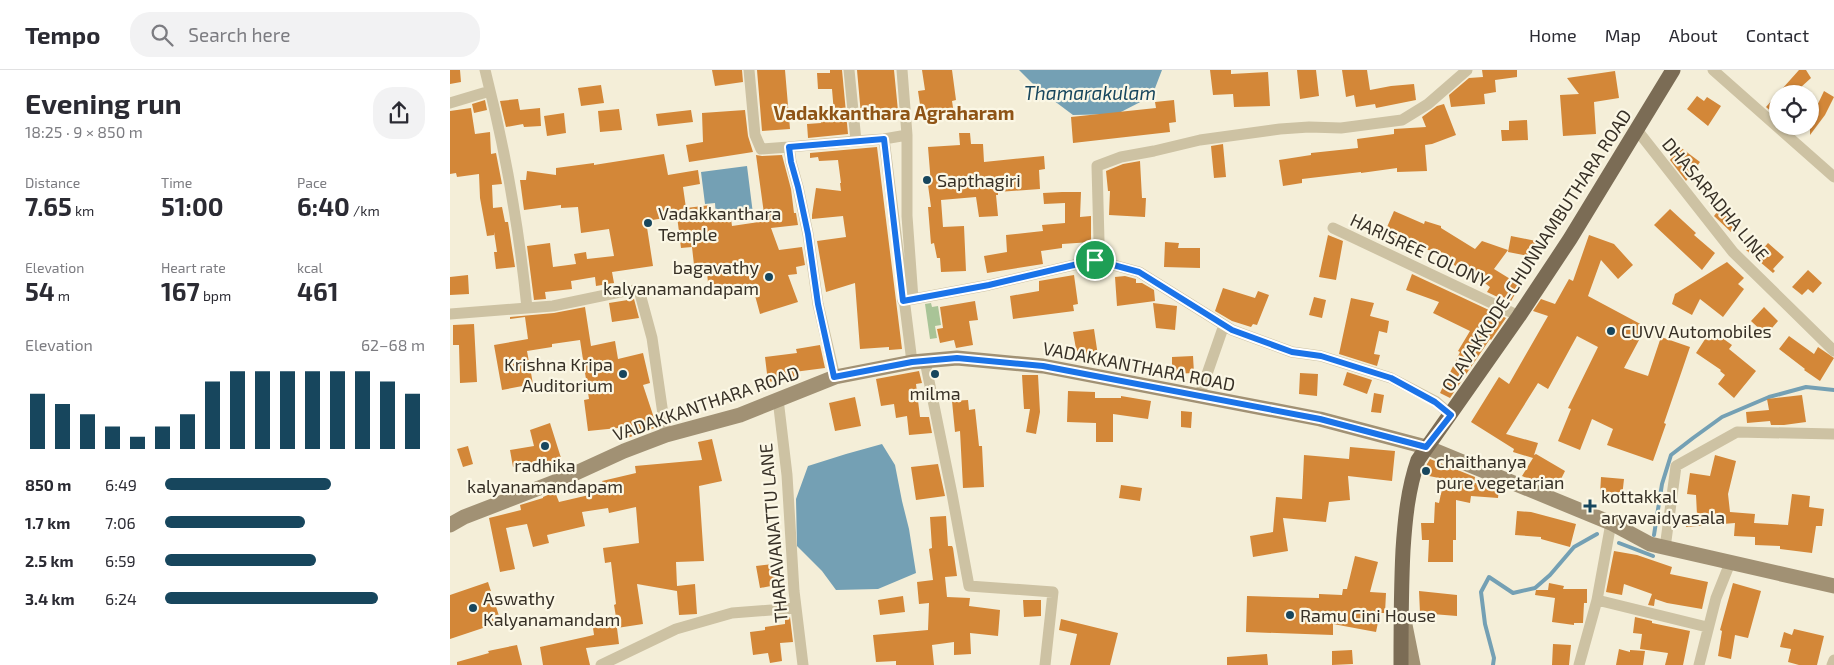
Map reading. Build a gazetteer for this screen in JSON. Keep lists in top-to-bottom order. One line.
{"streets":{"main road":["OLAVAKKODE-CHUNNAMBUTHARA ROAD"],"street":["DHASARADHA LINE","HARISREE COLONY","VADAKKANTHARA ROAD","THARAVANATTU LANE"]},"crossings":[["DHASARADHA LINE","OLAVAKKODE-CHUNNAMBUTHARA ROAD"],["HARISREE COLONY","OLAVAKKODE-CHUNNAMBUTHARA ROAD"],["OLAVAKKODE-CHUNNAMBUTHARA ROAD","VADAKKANTHARA ROAD"],["VADAKKANTHARA ROAD","THARAVANATTU LANE"]],"districts":["Vadakkanthara Agraharam"],"water":["Thamarakulam"],"places":{"other":["Sapthagiri","Vadakkanthara Temple","bagavathy kalyanamandapam","CUVV Automobiles","Krishna Kripa Auditorium","milma","radhika kalyanamandapam","chaithanya pure vegetarian","Aswathy Kalyanamandam","Ramu Cini House"],"health":["kottakkal aryavaidyasala"]},"page":{"header":"Tempo","search":"Search here","nav":["Home","Map","About","Contact"],"heading":["Evening run","18:25 · 9 × 850 m"],"stats":[["Distance","7.65 km"],["Time","51:00"],["Pace","6:40 /km"],["Elevation","54 m"],["Heart rate","167 bpm"],["kcal","461"]],"chart":["Elevation","62–68 m"],"list":[{"name":"850 m","note":"6:49"},{"name":"1.7 km","note":"7:06"},{"name":"2.5 km","note":"6:59"},{"name":"3.4 km","note":"6:24"}]}}
